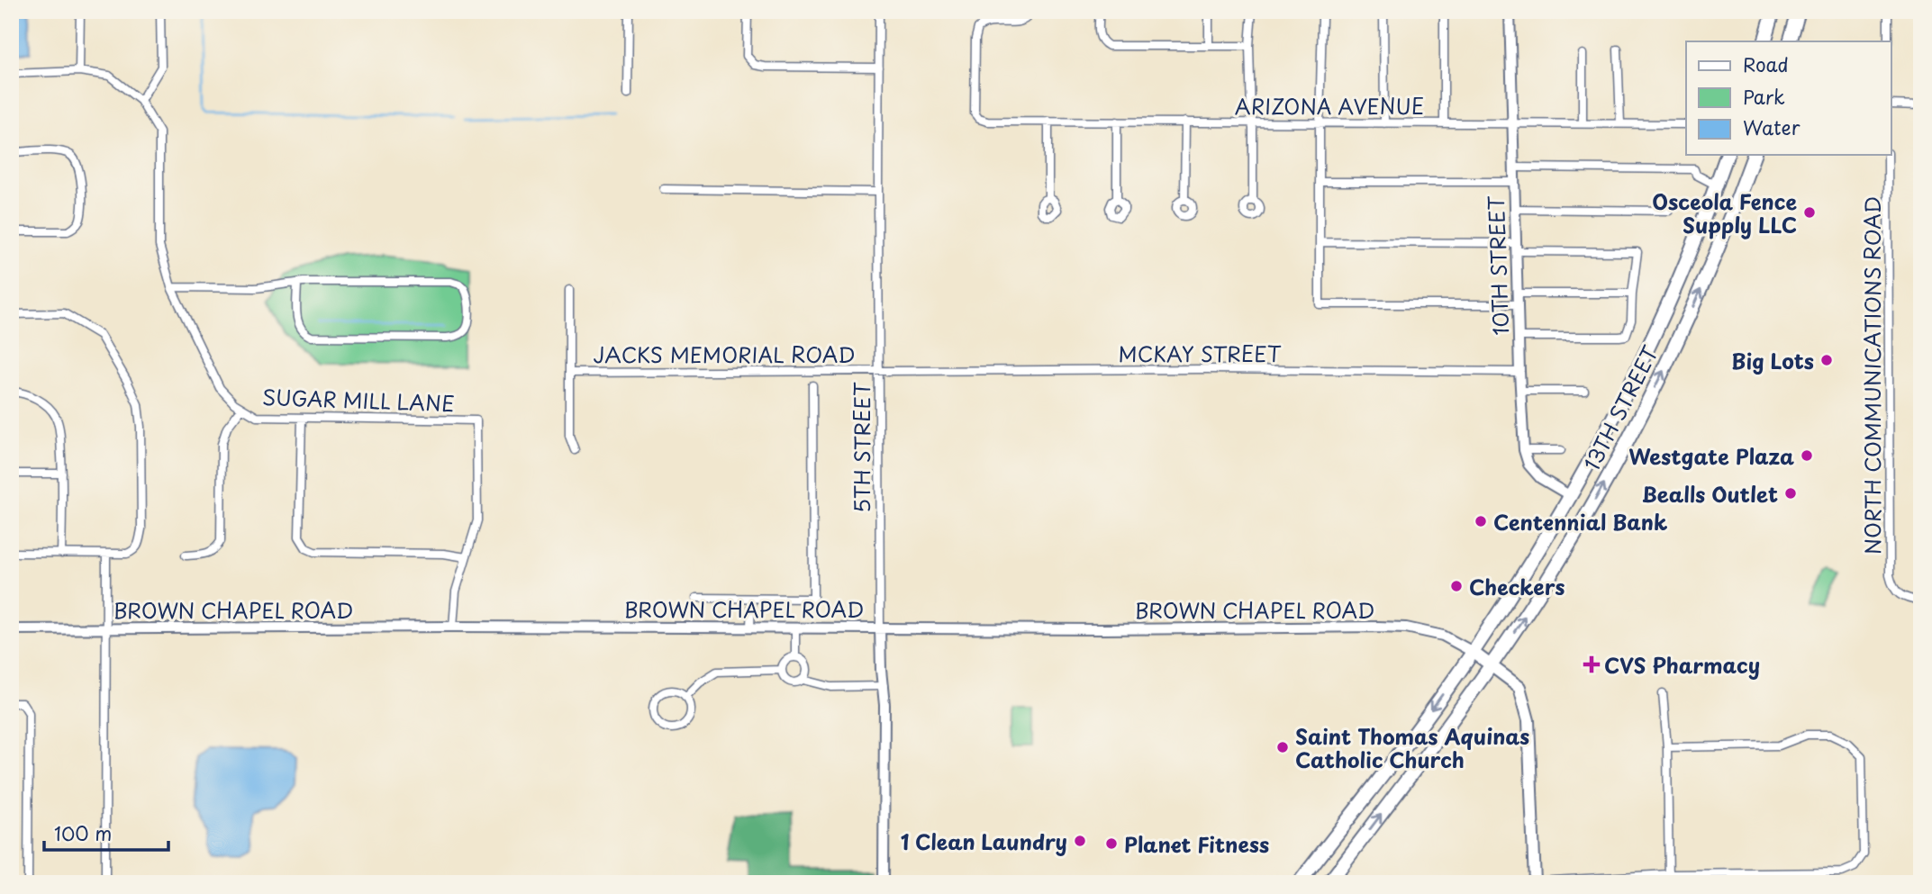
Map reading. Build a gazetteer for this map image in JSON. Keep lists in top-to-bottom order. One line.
{"streets":{"highway":["13TH STREET"],"street":["ARIZONA AVENUE","10TH STREET","MCKAY STREET","JACKS MEMORIAL ROAD","NORTH COMMUNICATIONS ROAD","SUGAR MILL LANE","5TH STREET","BROWN CHAPEL ROAD"]},"crossings":[["ARIZONA AVENUE","10TH STREET"],["10TH STREET","MCKAY STREET"],["10TH STREET","13TH STREET"],["MCKAY STREET","JACKS MEMORIAL ROAD"],["MCKAY STREET","5TH STREET"],["JACKS MEMORIAL ROAD","5TH STREET"],["SUGAR MILL LANE","BROWN CHAPEL ROAD"],["13TH STREET","BROWN CHAPEL ROAD"],["5TH STREET","BROWN CHAPEL ROAD"]],"places":{"other":["Osceola Fence Supply LLC","Big Lots","Westgate Plaza","Bealls Outlet","Centennial Bank","Checkers","Saint Thomas Aquinas Catholic Church","1 Clean Laundry","Planet Fitness"],"health":["CVS Pharmacy"]},"legend":["Road","Park","Water"],"scale_bar":"100 m"}
